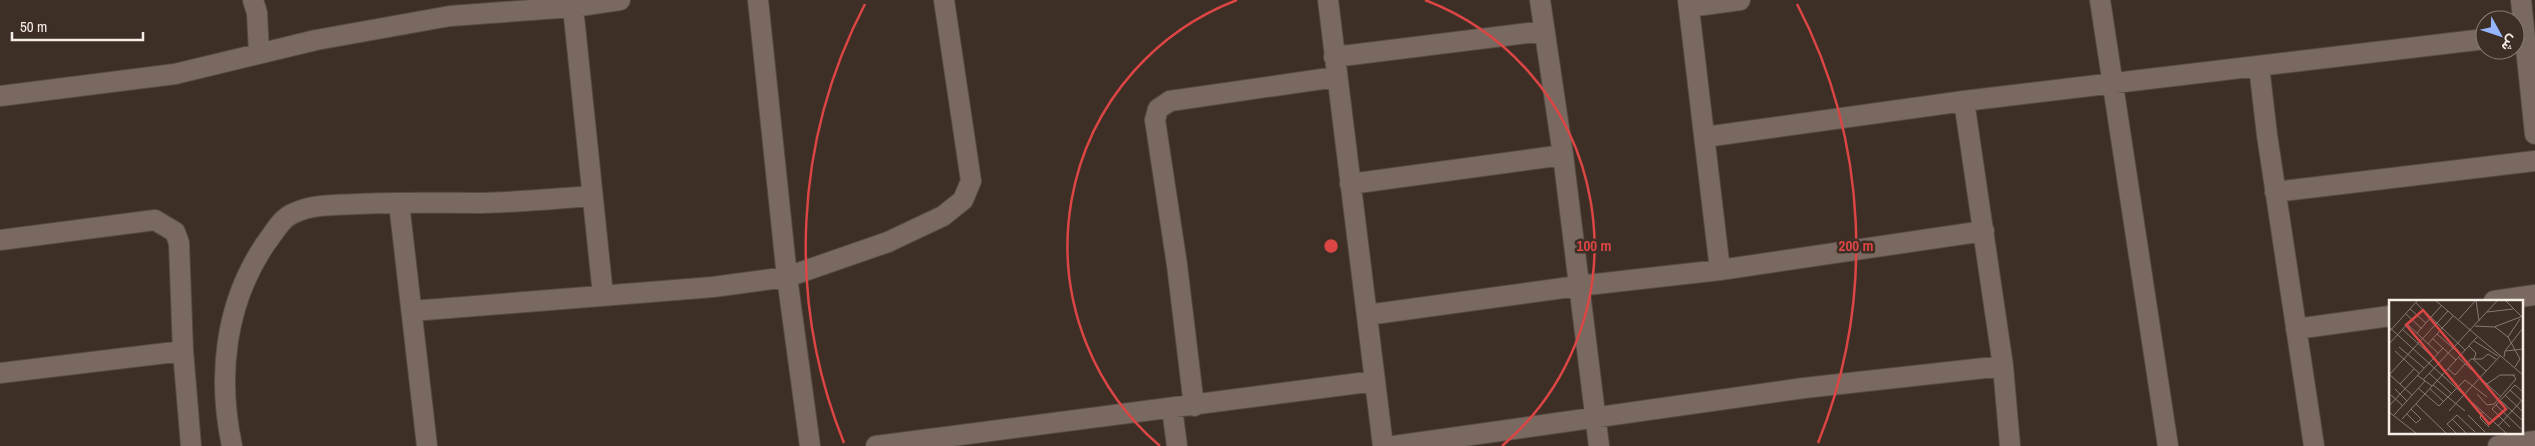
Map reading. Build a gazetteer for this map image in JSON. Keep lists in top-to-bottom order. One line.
{"scale_bar":"50 m","north":"bottom right","rings":["100 m","200 m"]}
